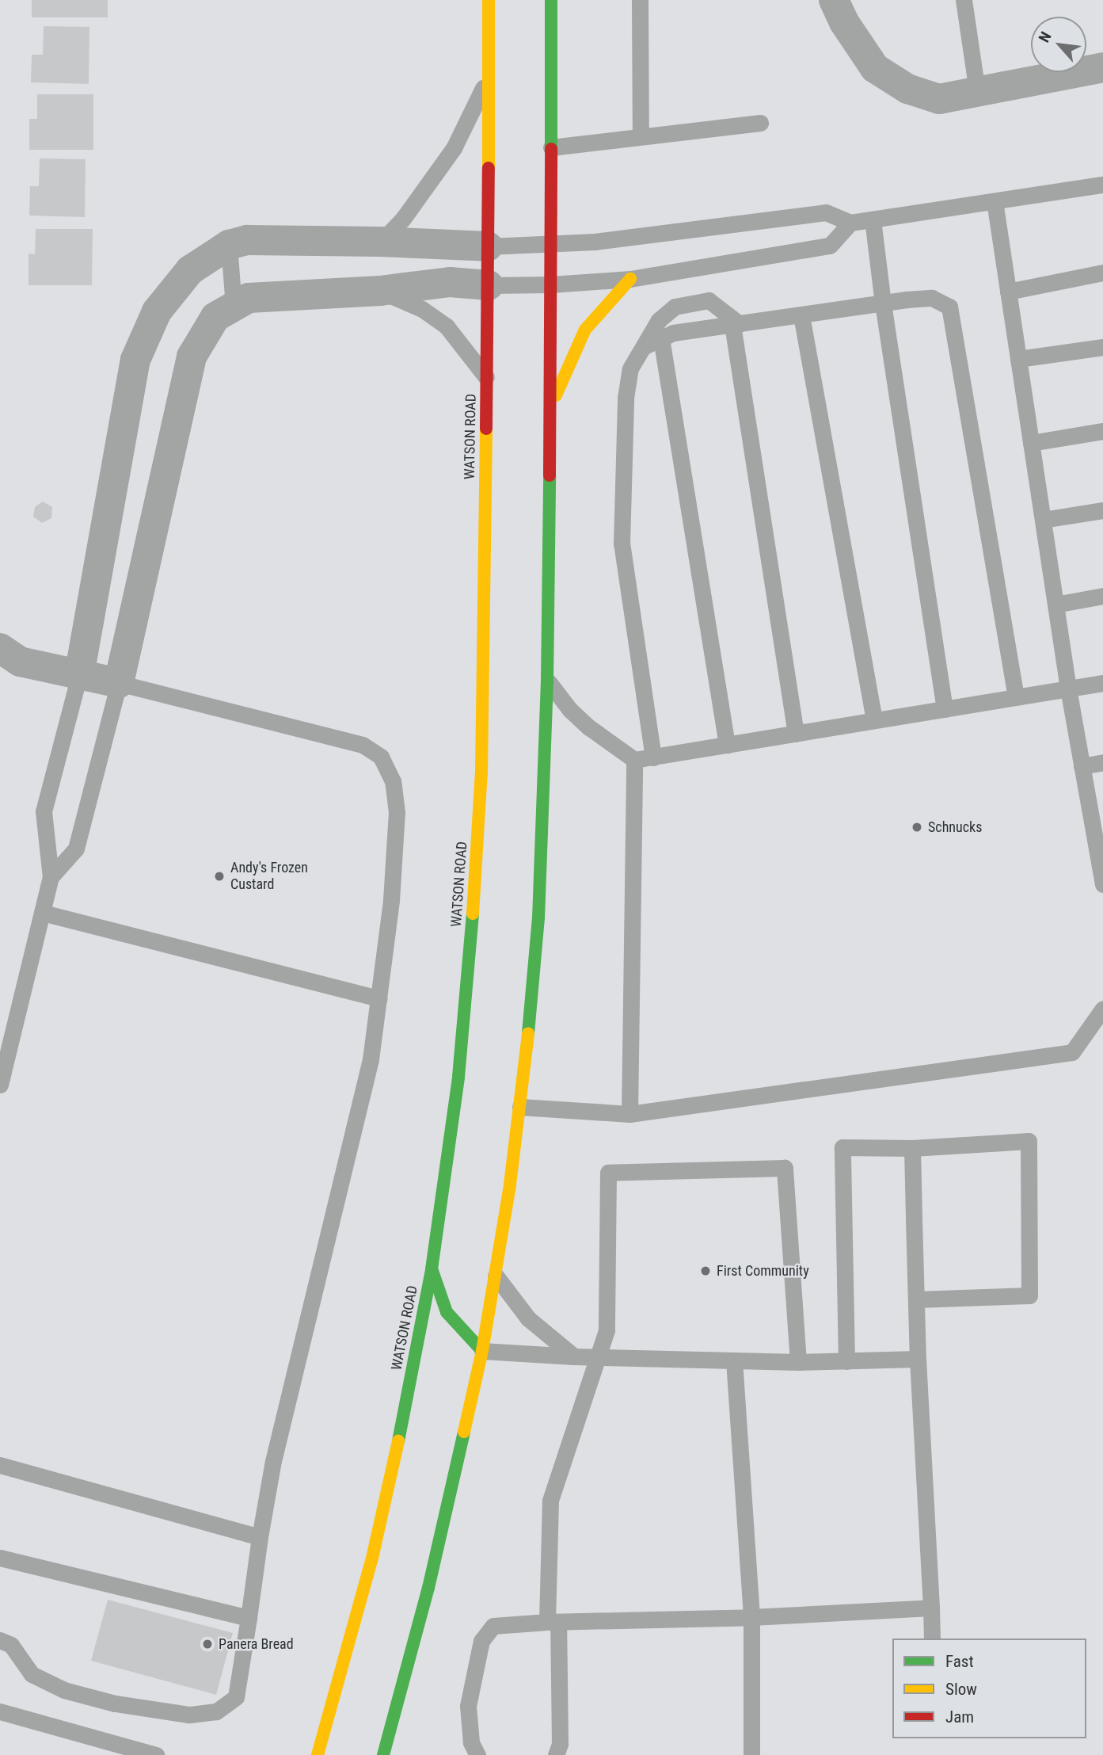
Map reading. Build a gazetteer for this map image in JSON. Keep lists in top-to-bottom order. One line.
{"streets":{"main road":["WATSON ROAD"]},"places":["Schnucks","Andy's Frozen Custard","First Community","Panera Bread"],"legend":["Fast","Slow","Jam"],"north":"top left"}
